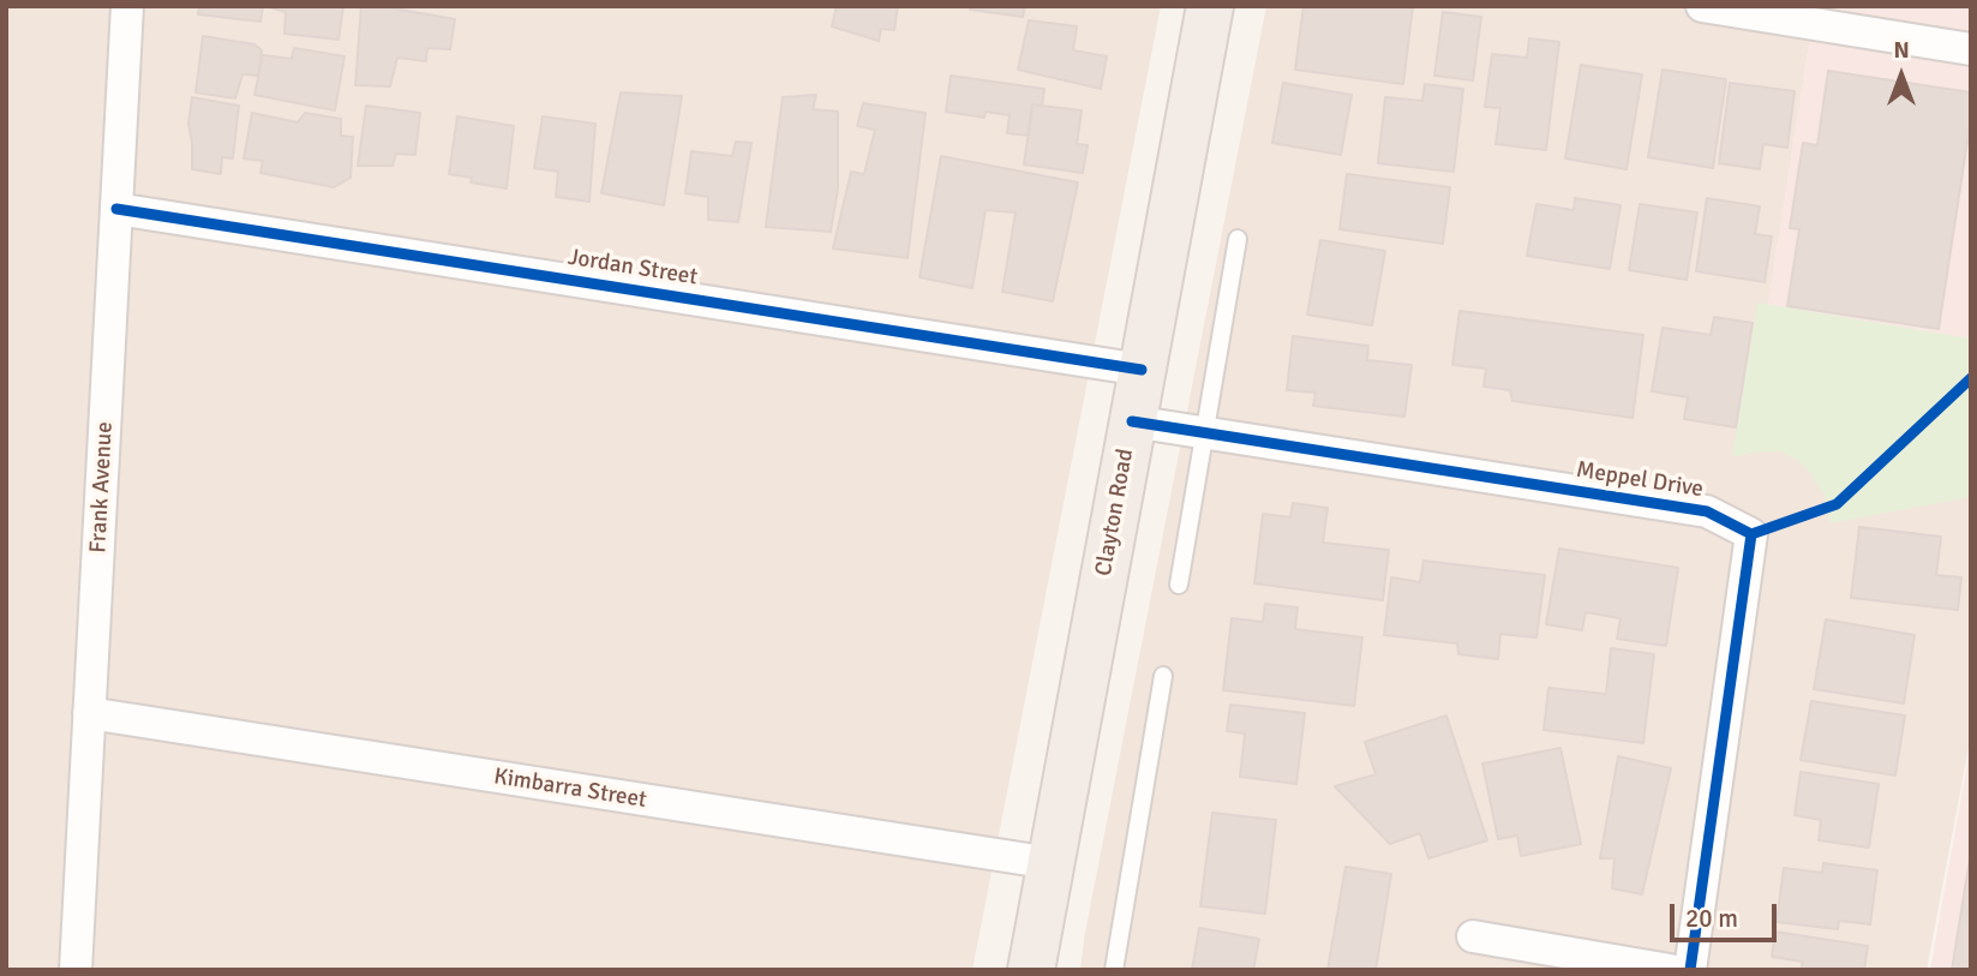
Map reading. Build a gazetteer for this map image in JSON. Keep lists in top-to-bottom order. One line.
{"streets":{"main road":["Clayton Road"],"street":["Jordan Street","Meppel Drive","Frank Avenue","Kimbarra Street"]},"crossings":[["Jordan Street","Frank Avenue"],["Jordan Street","Clayton Road"],["Meppel Drive","Clayton Road"],["Frank Avenue","Kimbarra Street"],["Clayton Road","Kimbarra Street"]],"scale_bar":"20 m","north":"top"}
